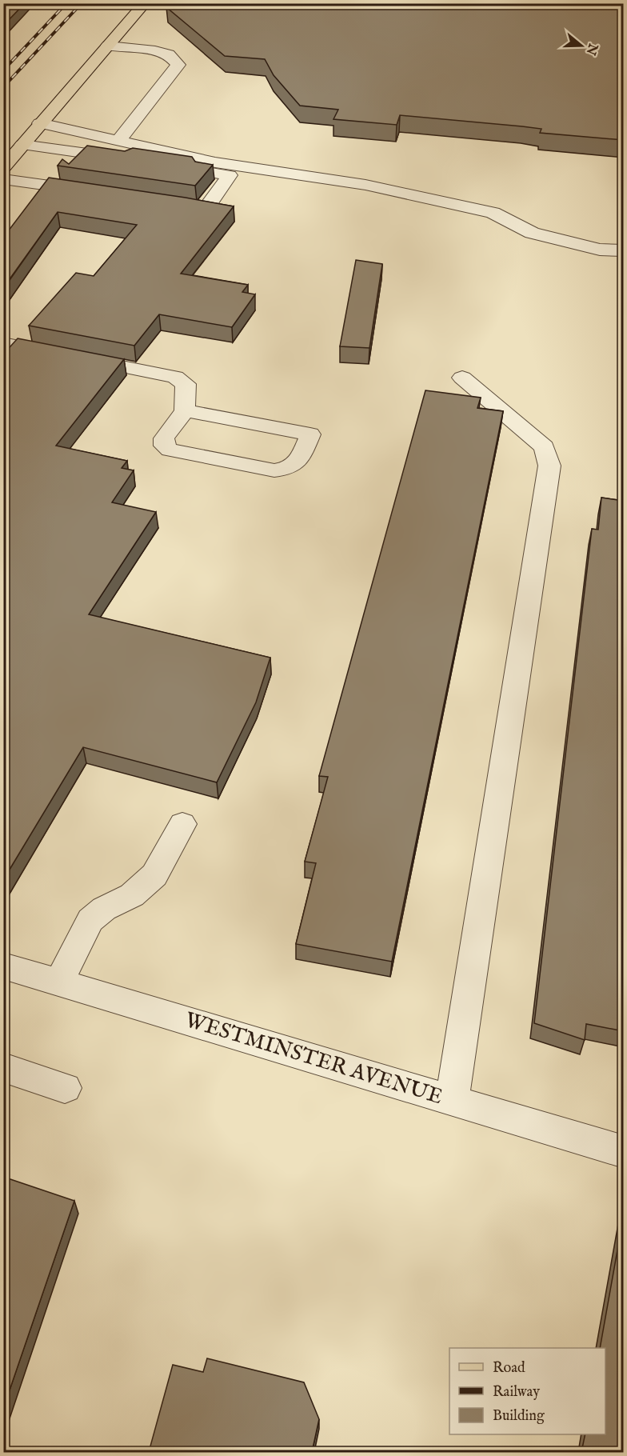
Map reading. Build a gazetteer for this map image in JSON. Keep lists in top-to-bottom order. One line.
{"streets":{"street":["WESTMINSTER AVENUE"]},"legend":["Road","Railway","Building"],"north":"right"}
